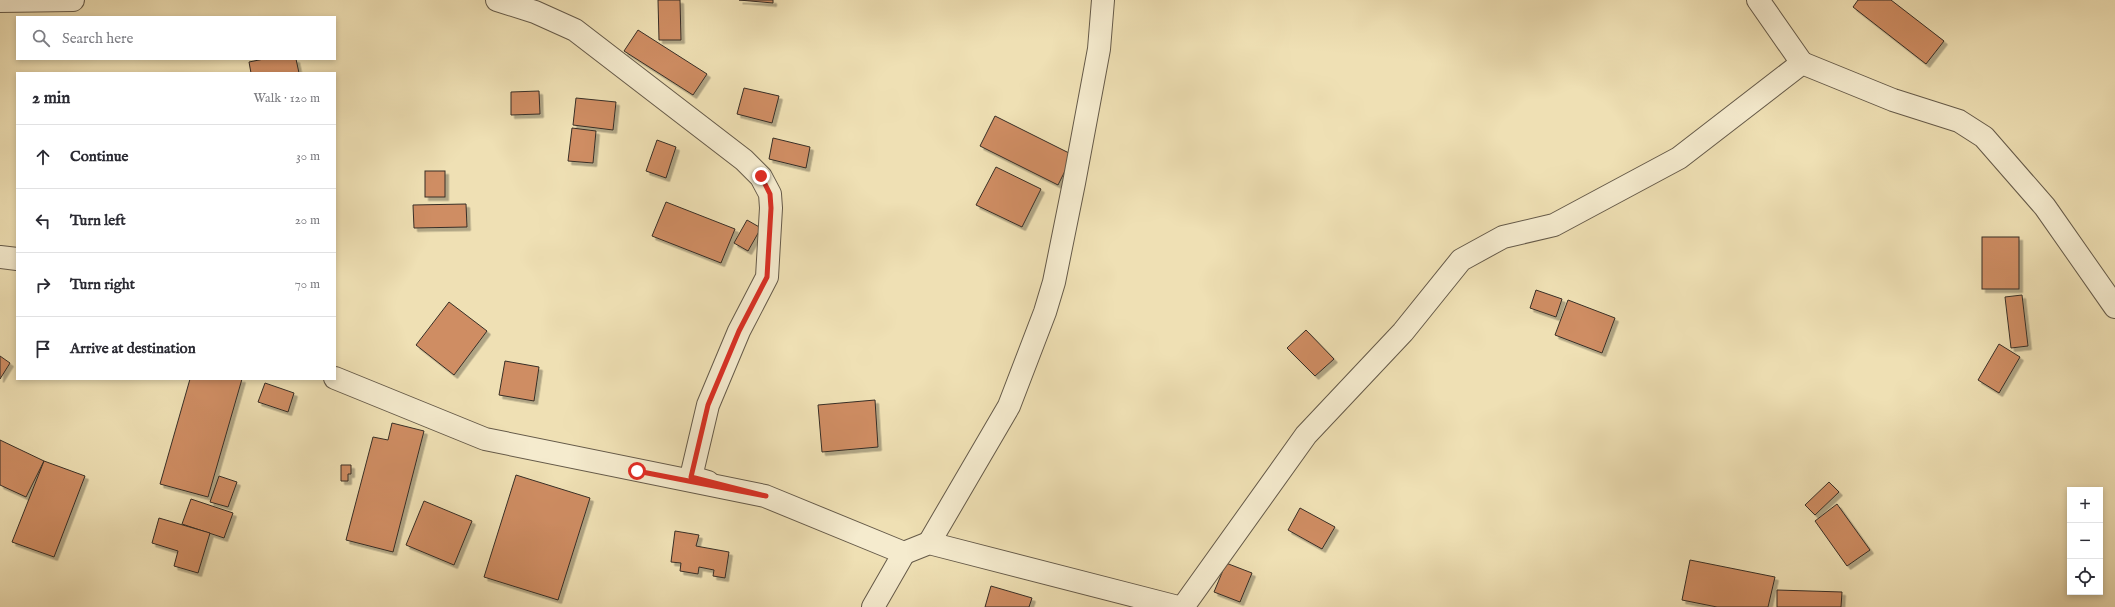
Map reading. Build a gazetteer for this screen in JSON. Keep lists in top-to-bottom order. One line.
{"page":{"search":"Search here","heading":["2 min","Walk · 120 m"],"list":[["Continue","30 m"],["Turn left","20 m"],["Turn right","70 m"],"Arrive at destination"],"map_buttons":["+","−"]}}
